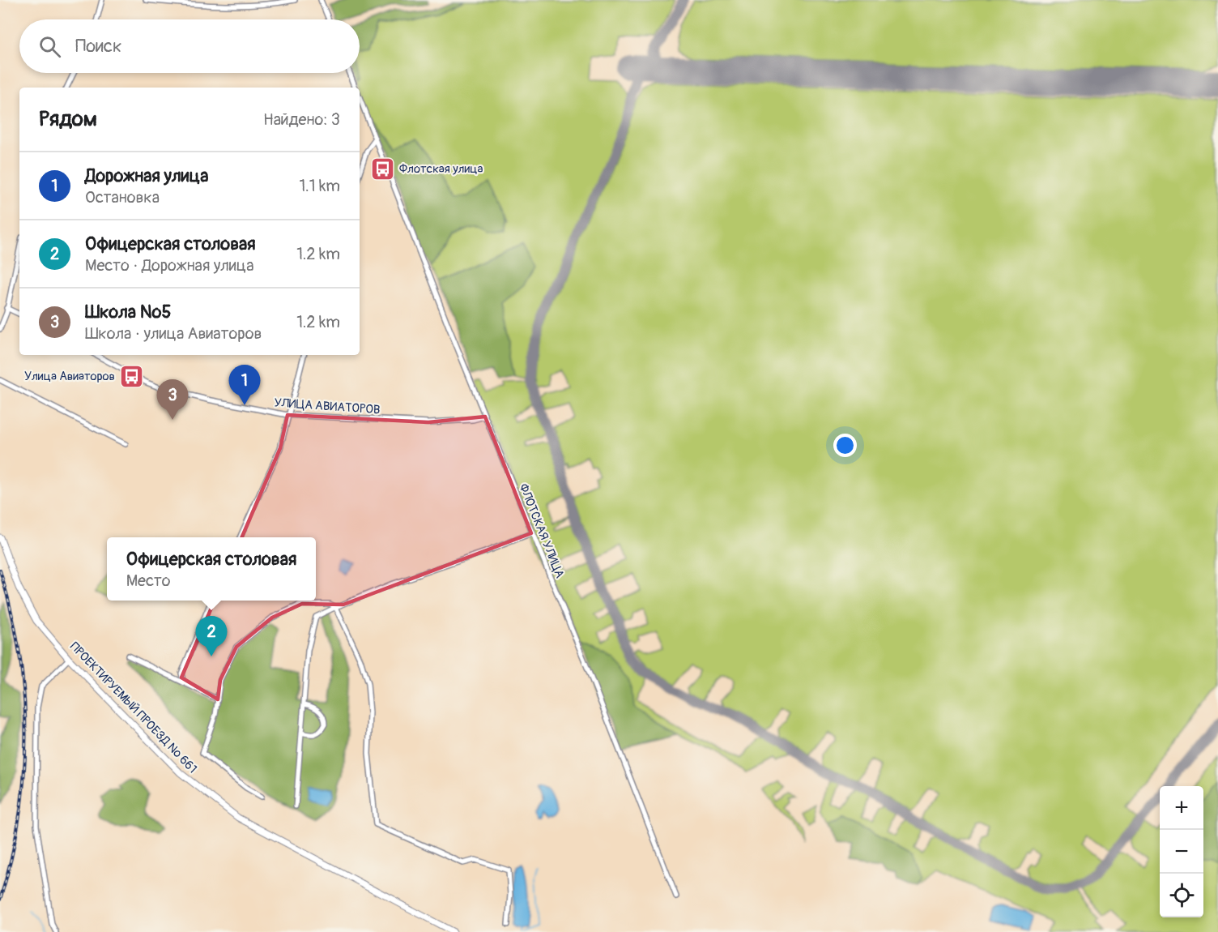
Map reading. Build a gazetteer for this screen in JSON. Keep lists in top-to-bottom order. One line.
{"streets":{"main road":["ПРОЕКТИРУЕМЫЙ ПРОЕЗД № 661"],"street":["УЛИЦА АВИАТОРОВ","ФЛОТСКАЯ УЛИЦА"]},"crossings":[["УЛИЦА АВИАТОРОВ","ФЛОТСКАЯ УЛИЦА"]],"places":{"bus stop":["Флотская улица","Улица Авиаторов"]},"page":{"search":"Поиск","heading":["Рядом","Найдено: 3"],"list":[{"mark":"1","name":"Дорожная улица","note":"Остановка","value":"1.1 km"},{"mark":"2","name":"Офицерская столовая","note":"Место · Дорожная улица","value":"1.2 km"},{"mark":"3","name":"Школа №5","note":"Школа · улица Авиаторов","value":"1.2 km"}],"pins":["1","3","2"],"popup":["Офицерская столовая","Место"],"map_buttons":["+","−"]}}
